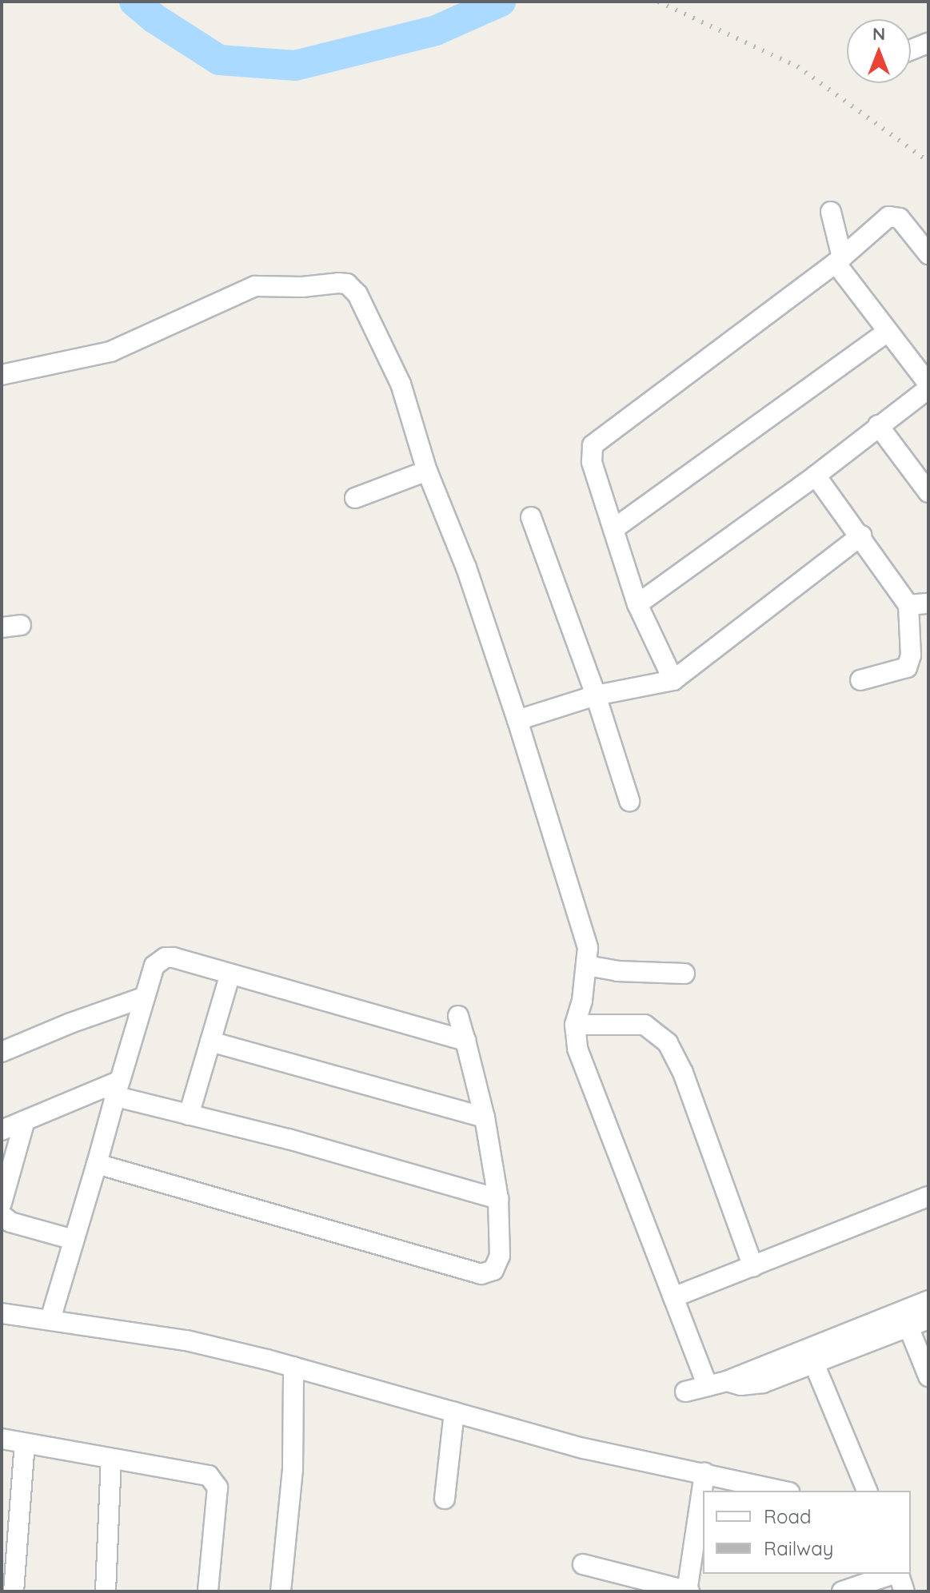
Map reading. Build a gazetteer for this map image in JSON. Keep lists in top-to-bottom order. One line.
{"legend":["Road","Railway"],"north":"top"}
